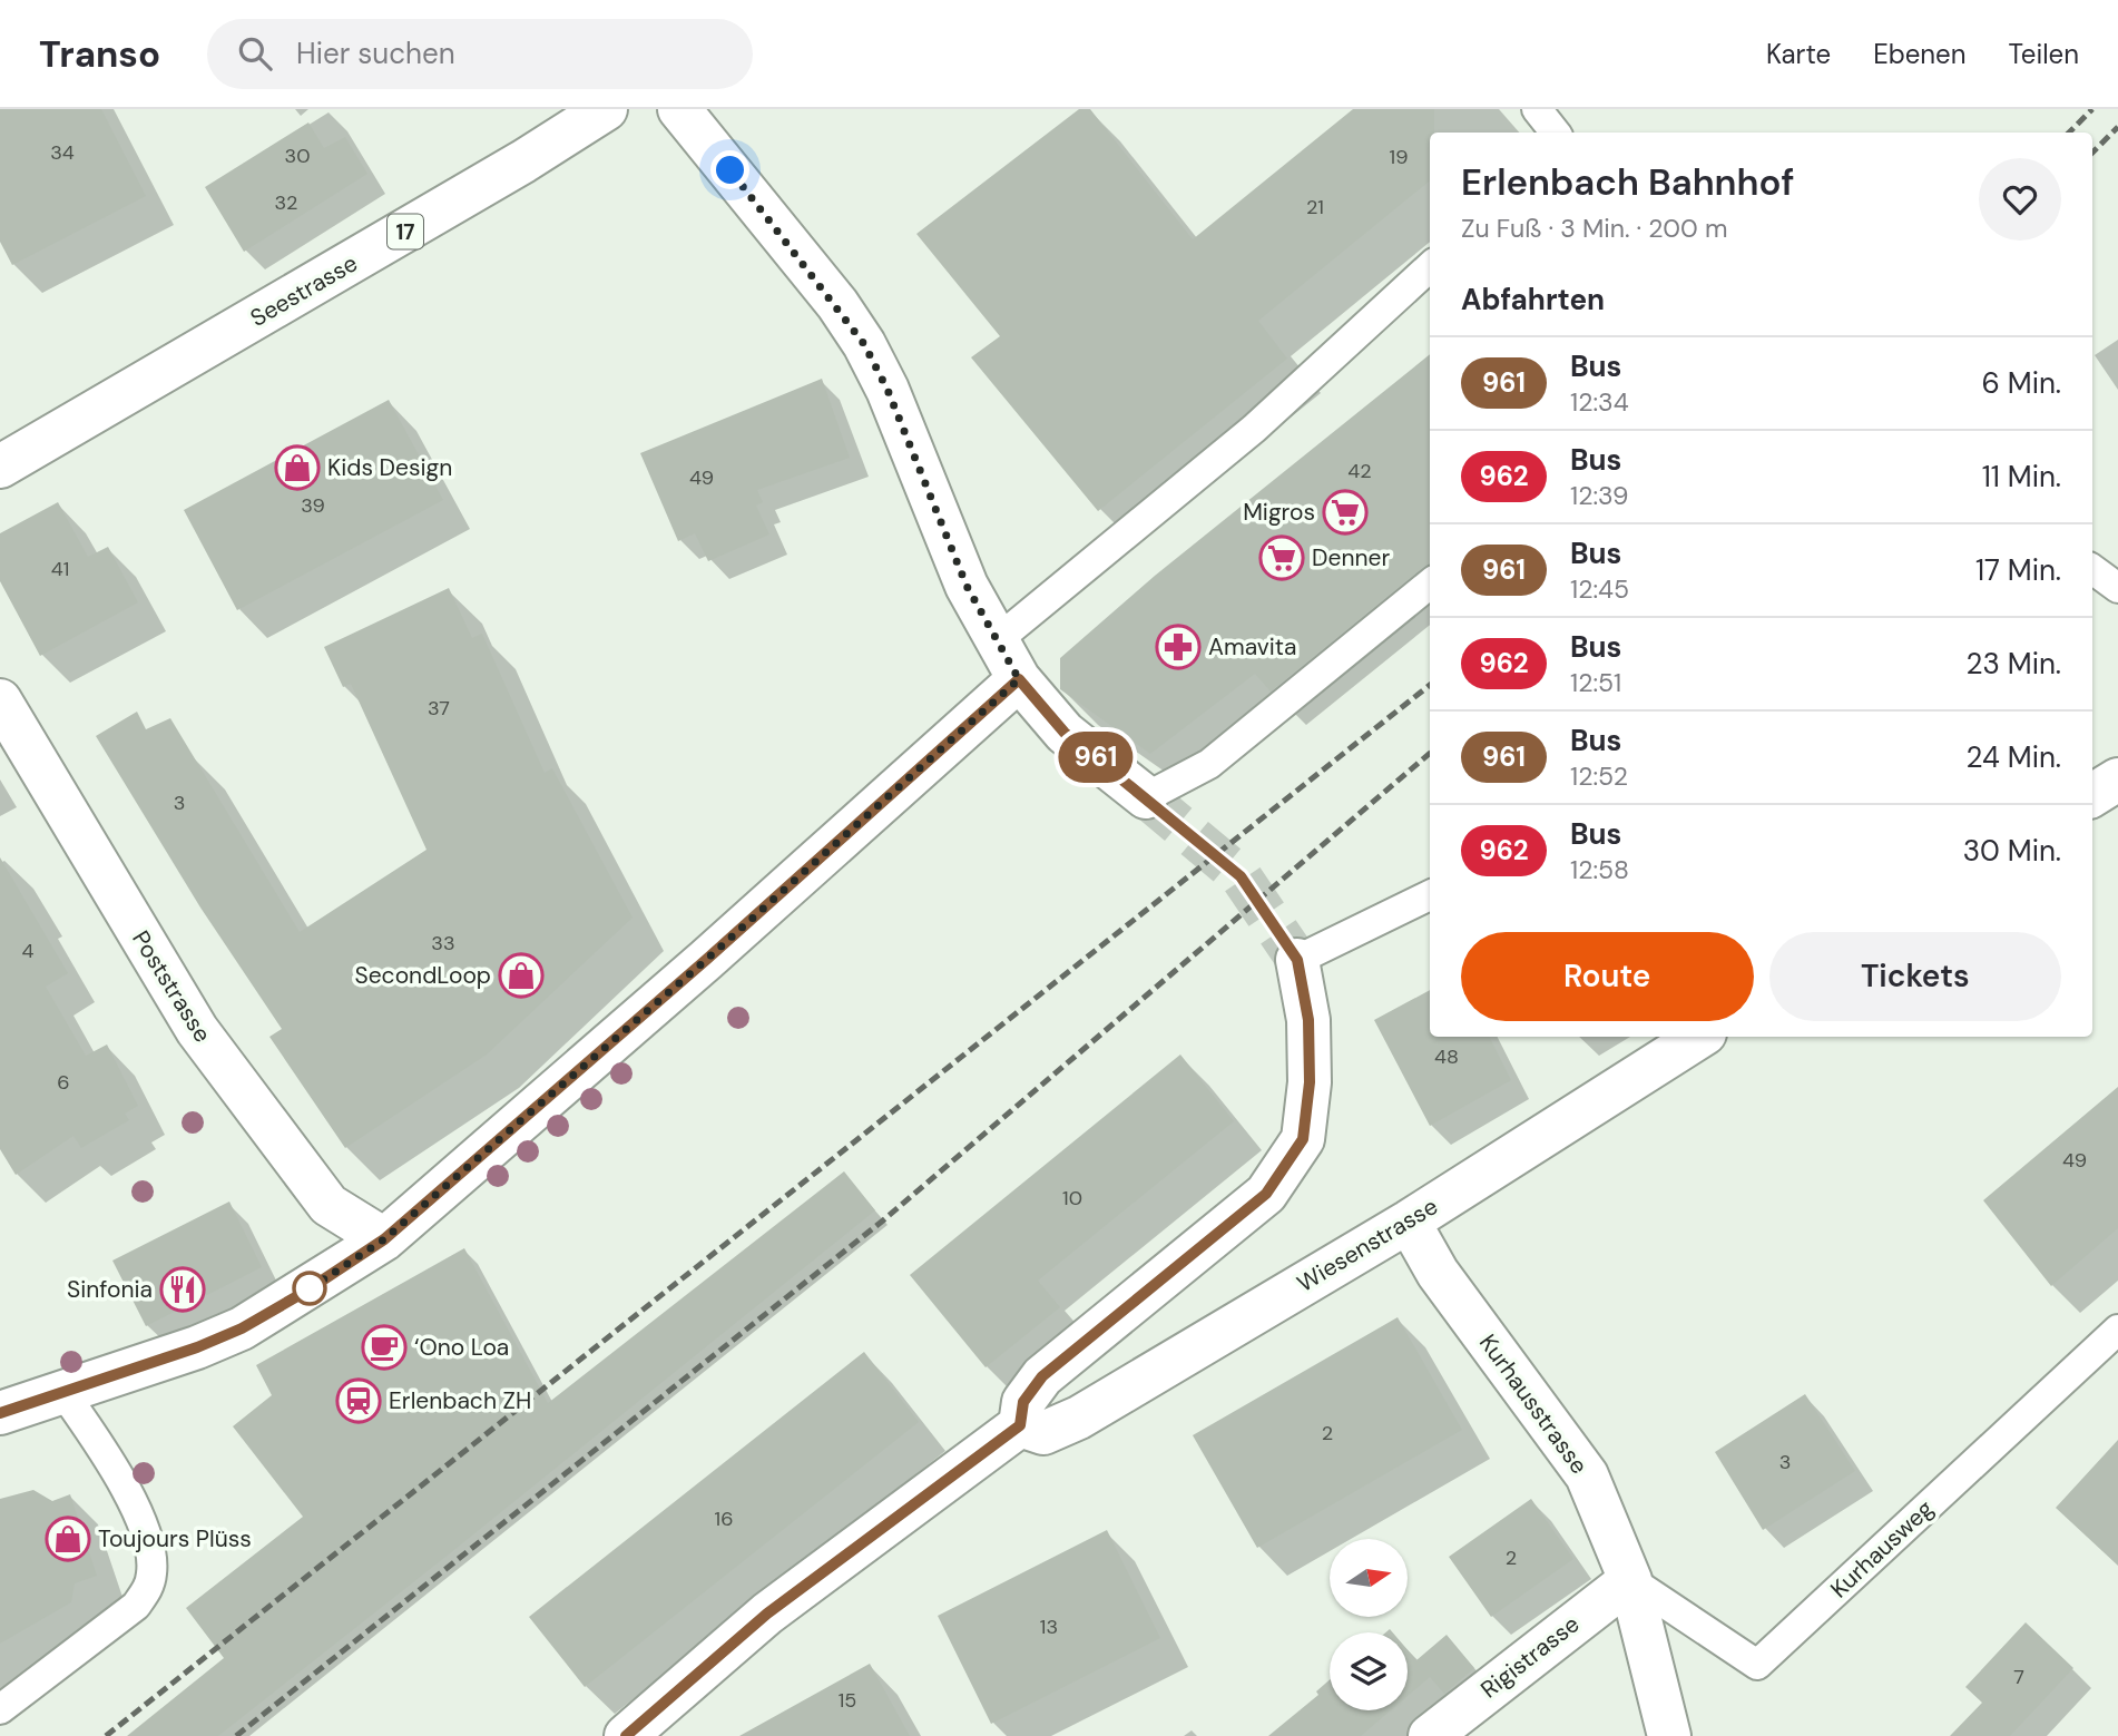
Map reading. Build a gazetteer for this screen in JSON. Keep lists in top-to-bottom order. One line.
{"streets":{"street":["17","Seestrasse","Poststrasse","Wiesenstrasse","Kurhausstrasse","Rigistrasse"],"lane":["Kurhausweg"]},"crossings":[["Wiesenstrasse","Kurhausstrasse"],["Kurhausstrasse","Kurhausweg"],["Kurhausstrasse","Rigistrasse"],["Kurhausweg","Rigistrasse"]],"places":{"shop":["Kids Design","SecondLoop","Toujours Plüss"],"supermarket":["Migros","Denner"],"pharmacy":["Amavita"],"restaurant":["Sinfonia"],"cafe":["‘Ono Loa"],"station":["Erlenbach ZH"]},"lines":["bus line 961"],"house_numbers":["34","30","19","32","21","42","49","39","41","37","3","33","4","48","6","49","10","2","3","16","2","13","7","15"],"north":"right","page":{"header":"Transo","search":"Hier suchen","nav":["Karte","Ebenen","Teilen"],"on_map":"961","heading":[["Erlenbach Bahnhof","Zu Fuß · 3 Min. · 200 m"],"Abfahrten"],"list":[{"mark":"961","name":"Bus","note":"12:34","value":"6 Min."},{"mark":"962","name":"Bus","note":"12:39","value":"11 Min."},{"mark":"961","name":"Bus","note":"12:45","value":"17 Min."},{"mark":"962","name":"Bus","note":"12:51","value":"23 Min."},{"mark":"961","name":"Bus","note":"12:52","value":"24 Min."},{"mark":"962","name":"Bus","note":"12:58","value":"30 Min."}],"buttons":["Route","Tickets"]}}
